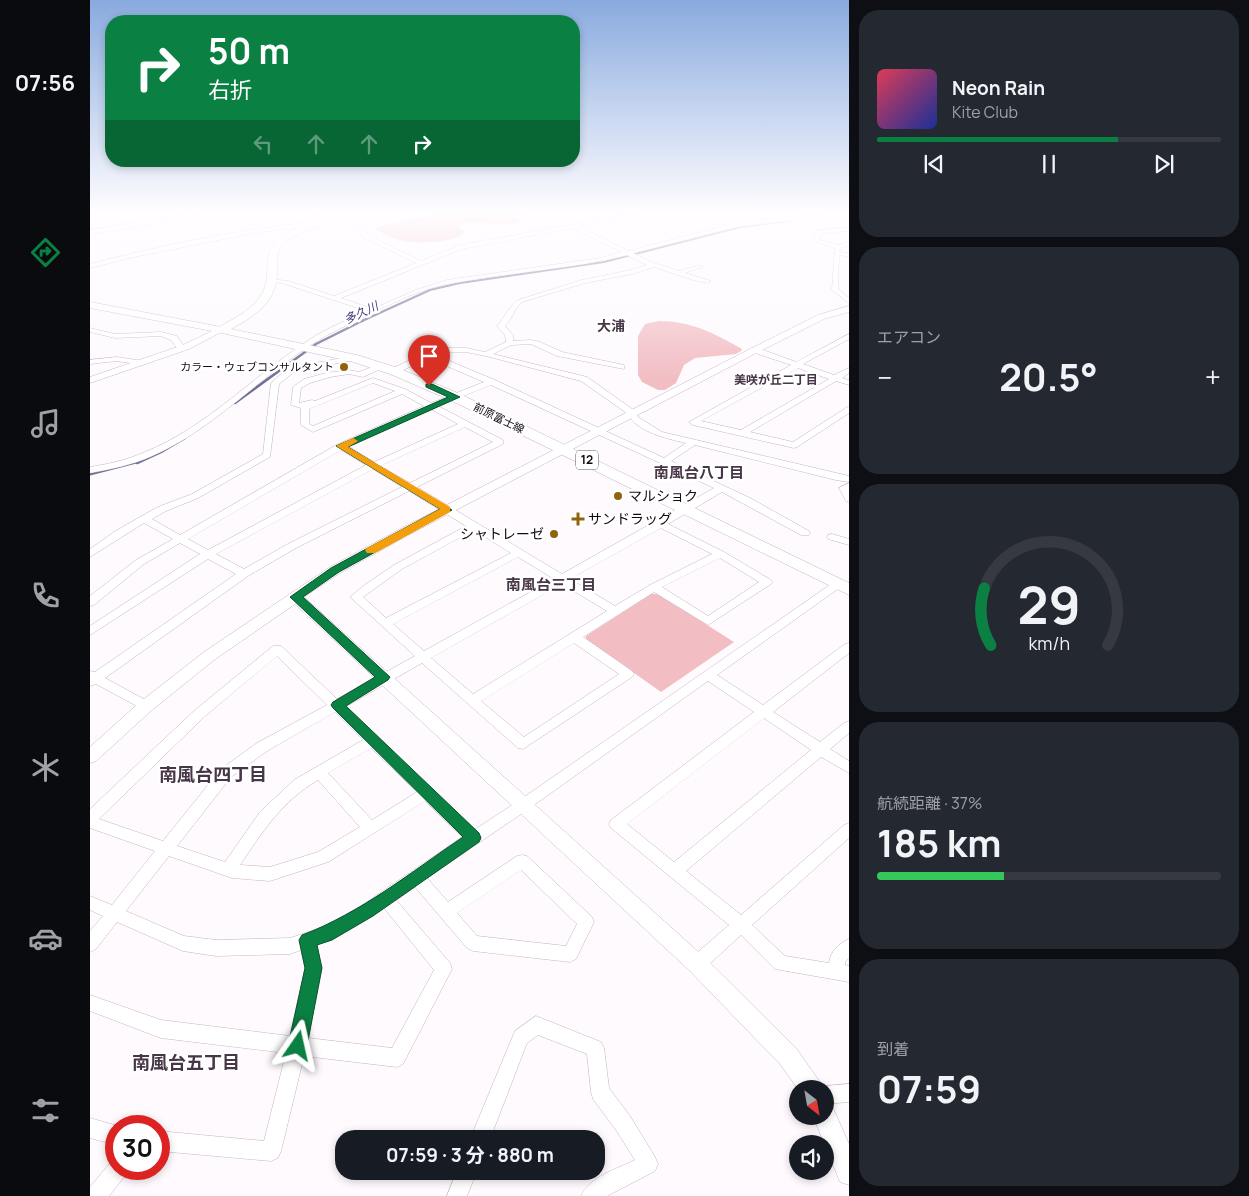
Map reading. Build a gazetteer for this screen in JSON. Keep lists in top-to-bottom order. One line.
{"streets":{"main road":["前原富士線","12"]},"districts":["大浦","美咲が丘二丁目","南風台八丁目","南風台三丁目","南風台四丁目","南風台五丁目"],"water":["多久川"],"places":{"other":["カラー・ウェブコンサルタント","マルショク","シャトレーゼ"],"health":["サンドラッグ"]},"north":"bottom right","page":{"tabs":"07:56","turn":["50 m","右折"],"song":["Neon Rain","Kite Club"],"tile":["エアコン",["航続距離 · 37%","185 km"],["到着","07:59"]],"heat":["−","20.5°","+"],"limit":"30","trip":"07:59 · 3 分 · 880 m","gauge":["29","km/h"]}}
